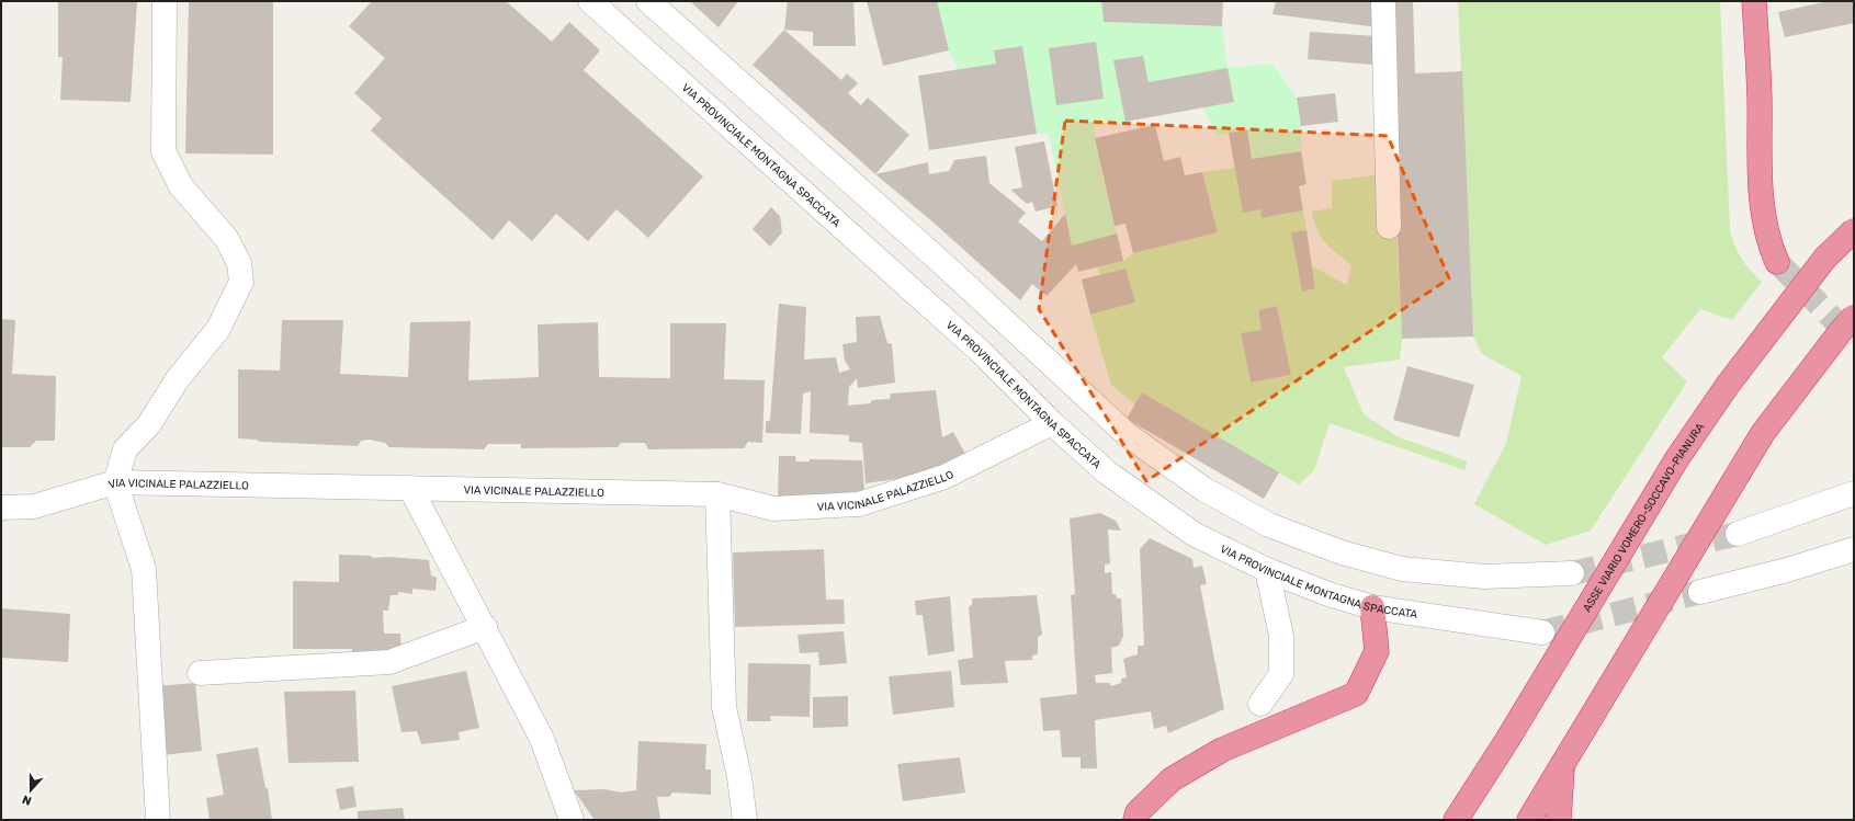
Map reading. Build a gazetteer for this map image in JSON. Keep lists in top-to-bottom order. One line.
{"streets":{"highway":["ASSE VIARIO VOMERO-SOCCAVO-PIANURA"],"street":["VIA PROVINCIALE MONTAGNA SPACCATA","VIA VICINALE PALAZZIELLO"]},"crossings":[["VIA PROVINCIALE MONTAGNA SPACCATA","VIA VICINALE PALAZZIELLO"]],"north":"bottom"}
